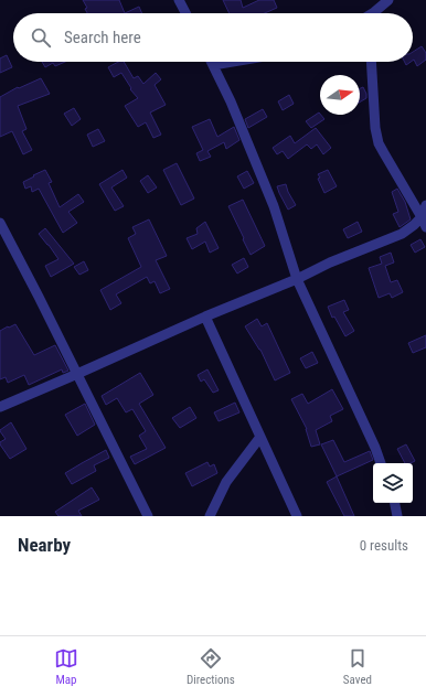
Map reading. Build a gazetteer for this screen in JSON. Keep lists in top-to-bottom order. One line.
{"north":"right","page":{"search":"Search here","heading":["Nearby","0 results"],"nav":["Map","Directions","Saved"]}}
